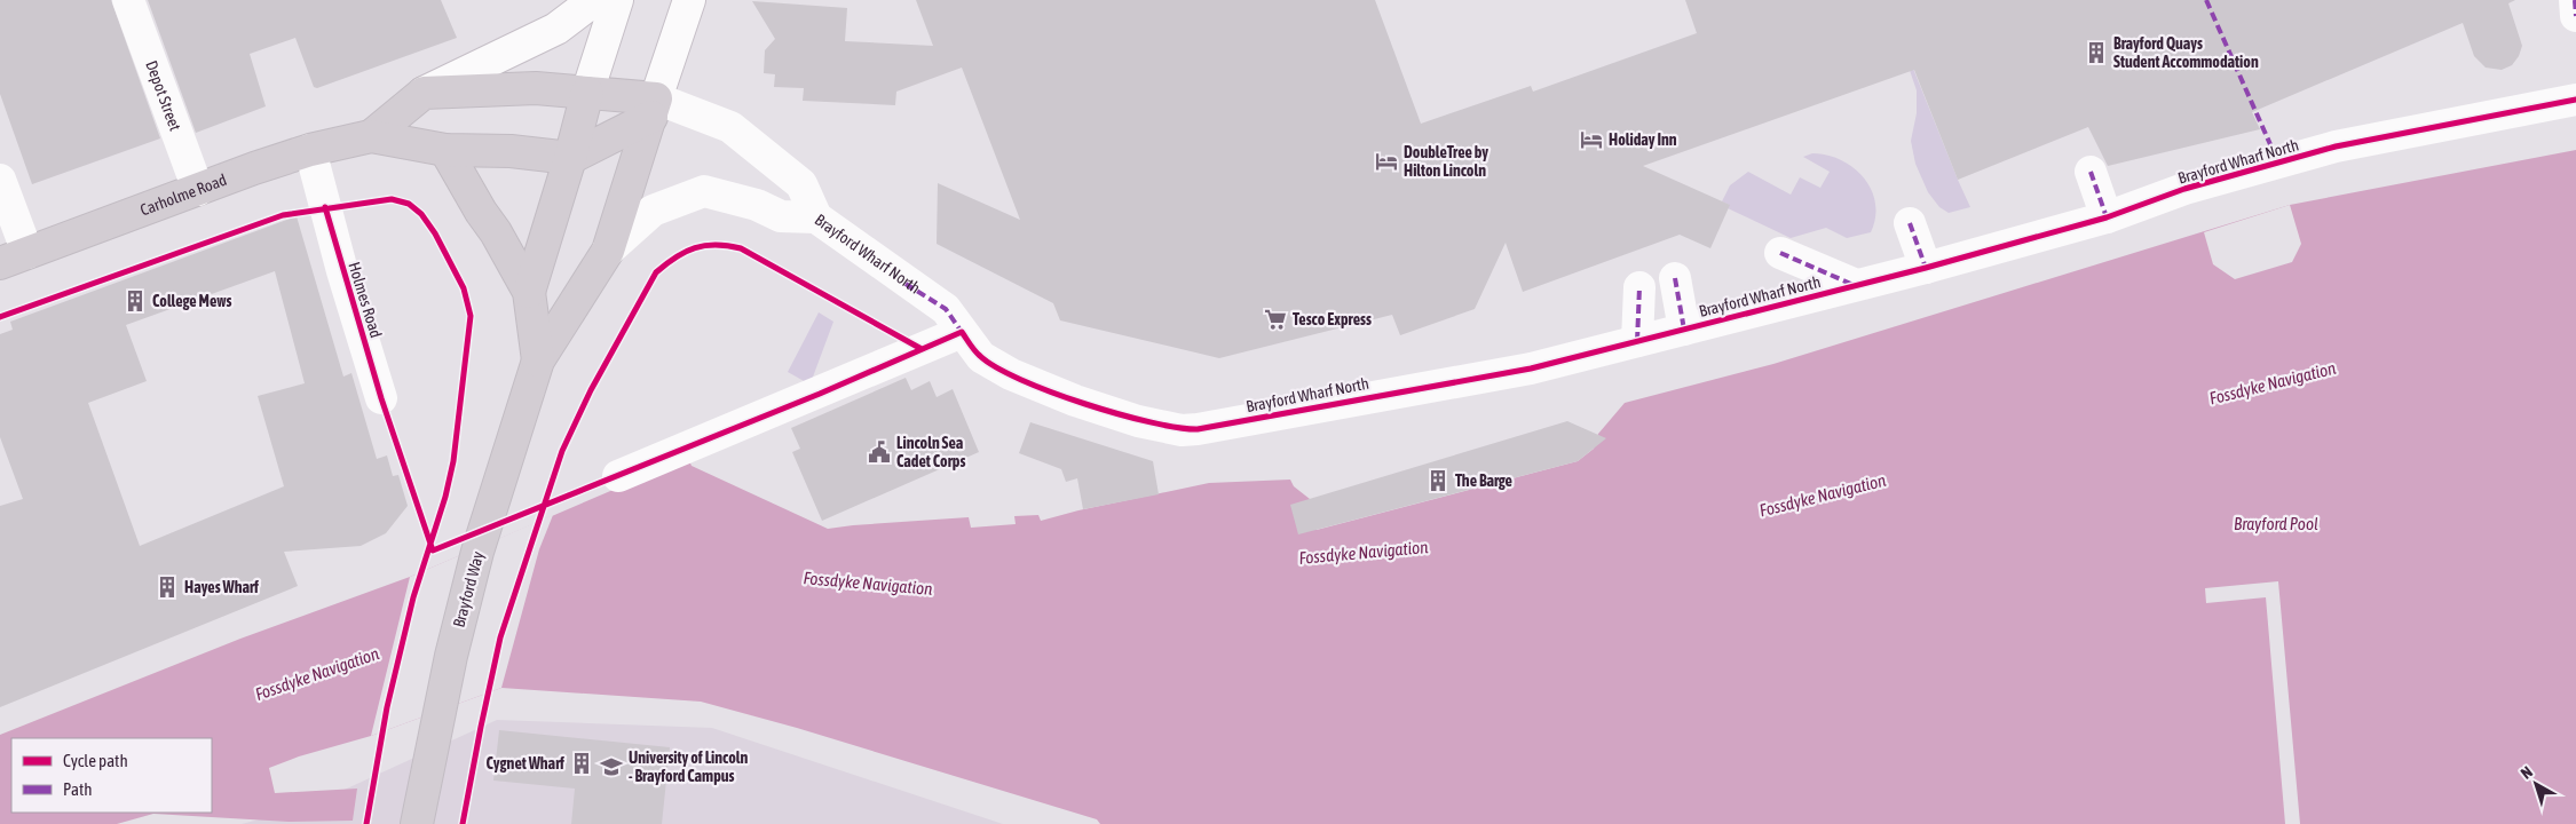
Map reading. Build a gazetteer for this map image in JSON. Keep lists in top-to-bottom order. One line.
{"streets":{"main road":["Carholme Road","Brayford Way"],"street":["Depot Street","Brayford Wharf North","Holmes Road"]},"crossings":[["Depot Street","Carholme Road"],["Carholme Road","Holmes Road"]],"water":["Fossdyke Navigation","Brayford Pool"],"places":{"building":["Brayford Quays Student Accommodation","College Mews","The Barge","Hayes Wharf","Cygnet Wharf"],"hotel":["Holiday Inn","DoubleTree by Hilton Lincoln"],"supermarket":["Tesco Express"],"public building":["Lincoln Sea Cadet Corps"],"school or university":["University of Lincoln - Brayford Campus"]},"legend":["Cycle path","Path"],"north":"top left"}
